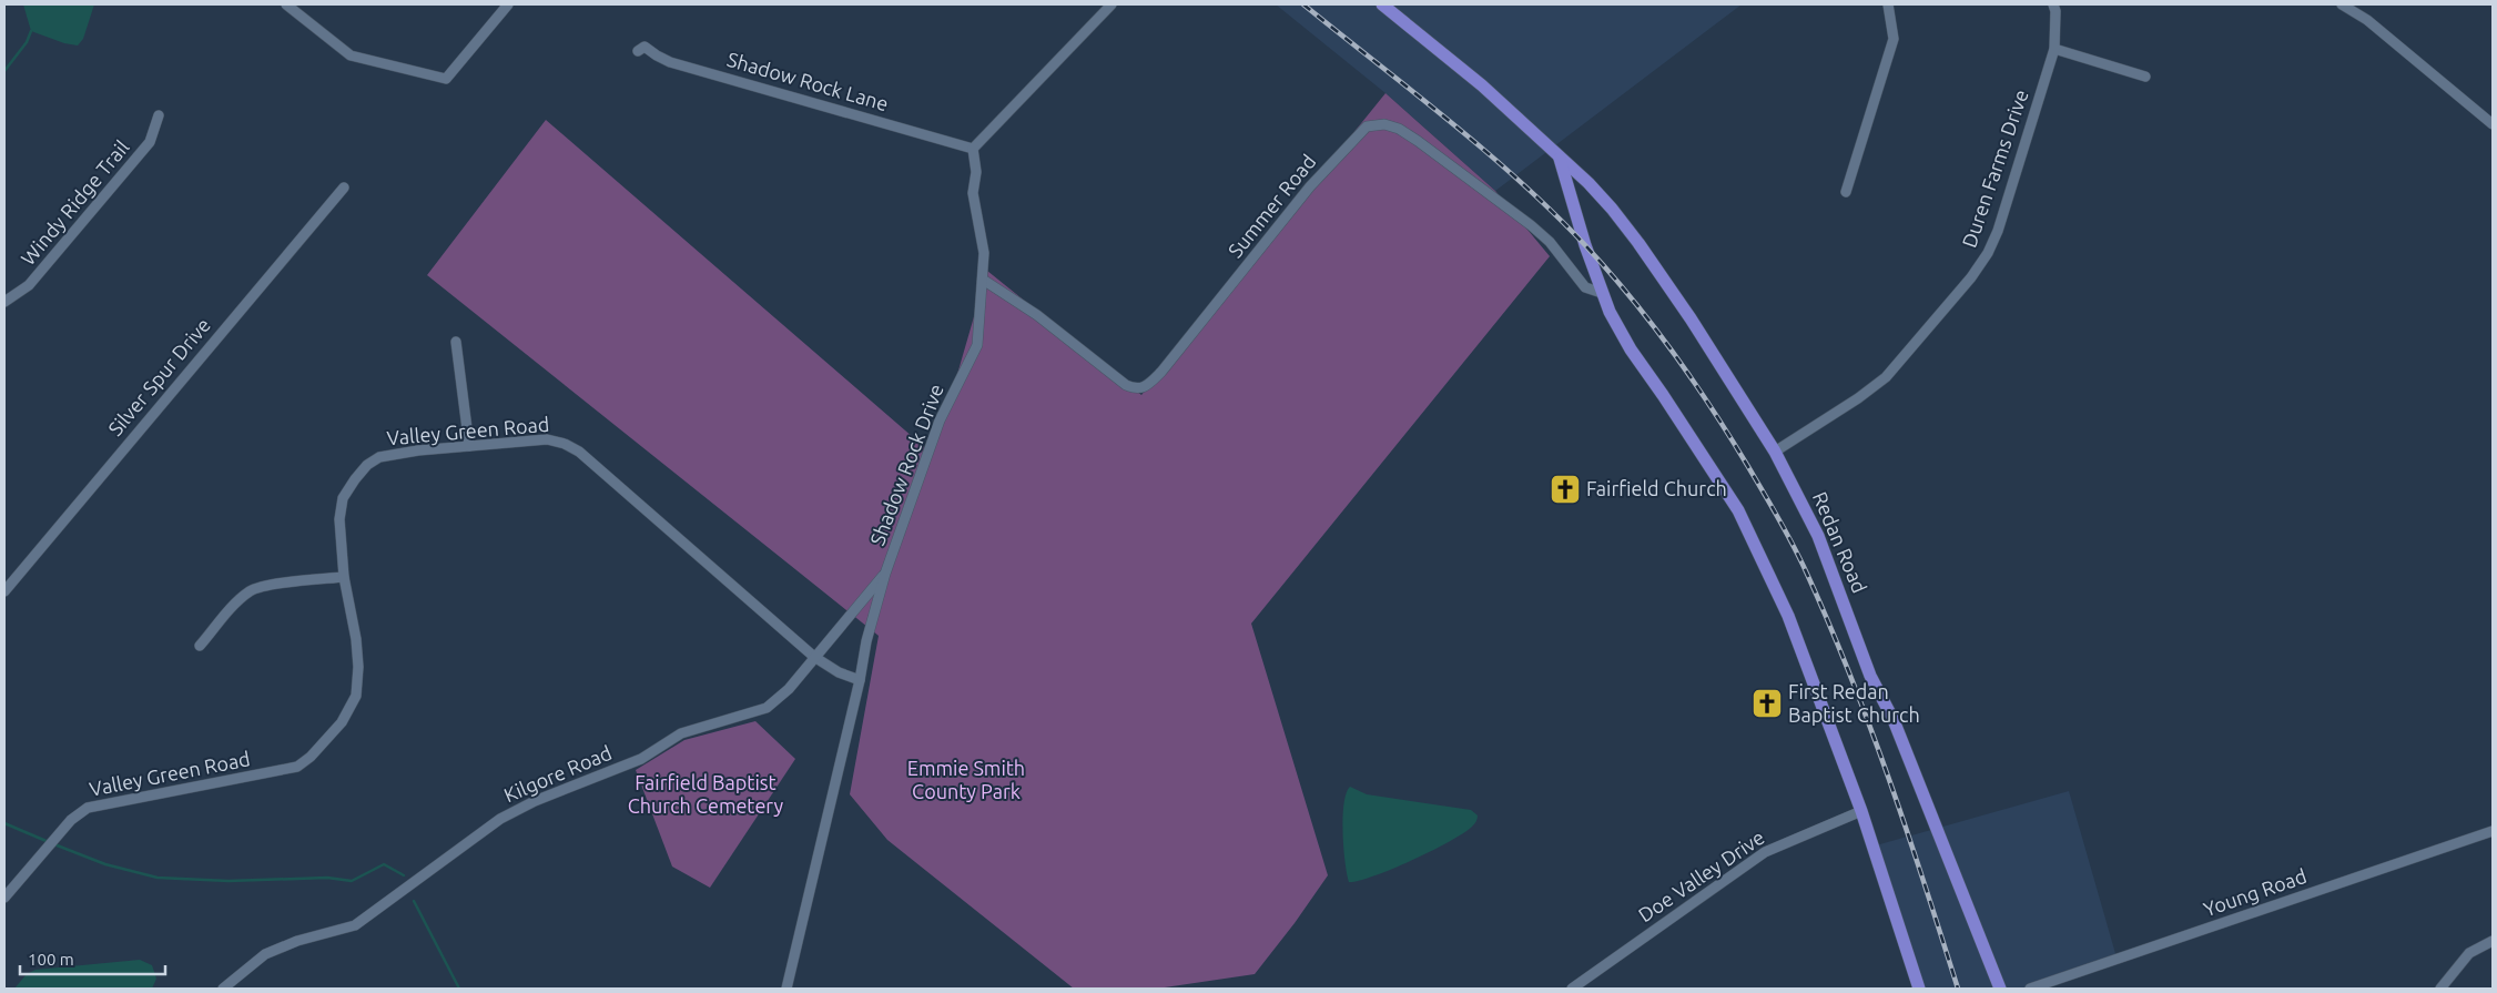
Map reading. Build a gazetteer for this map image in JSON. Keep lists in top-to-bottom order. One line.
{"streets":{"main road":["Redan Road"],"street":["Shadow Rock Lane","Duren Farms Drive","Windy Ridge Trail","Summer Road","Silver Spur Drive","Valley Green Road","Shadow Rock Drive","Kilgore Road","Doe Valley Drive","Young Road"]},"crossings":[["Shadow Rock Lane","Shadow Rock Drive"],["Duren Farms Drive","Redan Road"],["Summer Road","Shadow Rock Drive"],["Valley Green Road","Shadow Rock Drive"],["Valley Green Road","Kilgore Road"],["Shadow Rock Drive","Kilgore Road"]],"parks":["Emmie Smith County Park","Fairfield Baptist Church Cemetery"],"places":{"church":["Fairfield Church","First Redan Baptist Church"]},"scale_bar":"100 m"}
